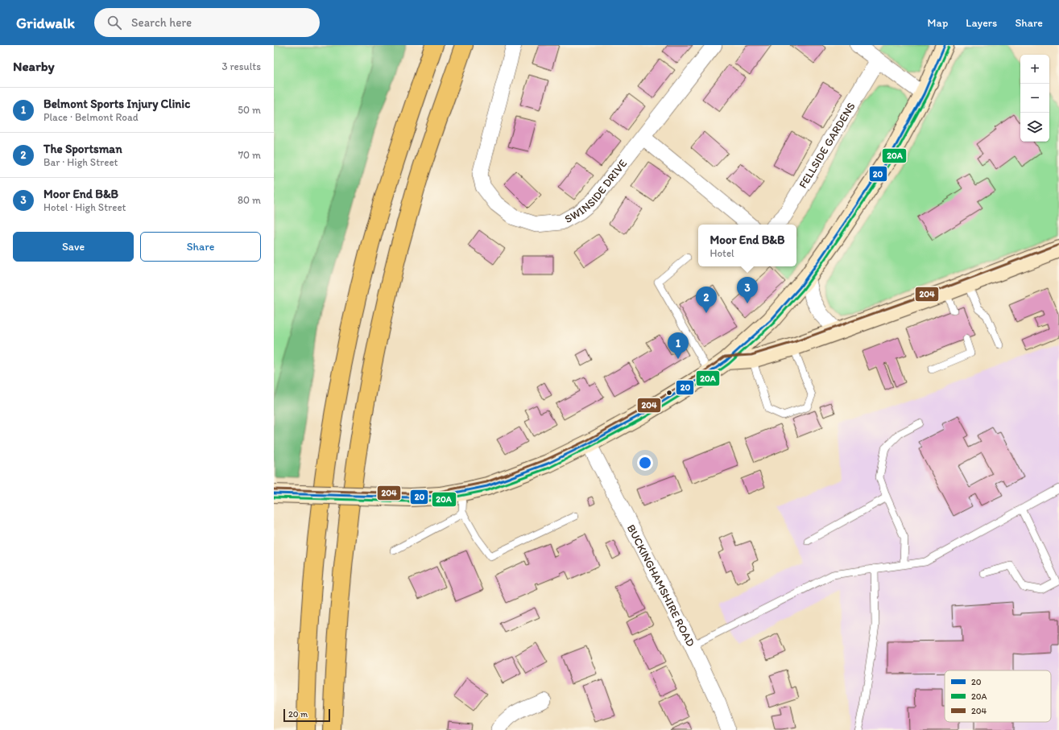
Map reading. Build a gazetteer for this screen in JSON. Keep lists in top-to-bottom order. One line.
{"streets":{"street":["FELLSIDE GARDENS","SWINSIDE DRIVE","BUCKINGHAMSHIRE ROAD"]},"lines":["transit line 20","transit line 20A","transit line 204"],"legend":["20","20A","204"],"scale_bar":"20 m","page":{"header":"Gridwalk","search":"Search here","nav":["Map","Layers","Share"],"heading":["Nearby","3 results"],"map_buttons":["+","−"],"list":[{"mark":"1","name":"Belmont Sports Injury Clinic","note":"Place · Belmont Road","value":"50 m"},{"mark":"2","name":"The Sportsman","note":"Bar · High Street","value":"70 m"},{"mark":"3","name":"Moor End B&B","note":"Hotel · High Street","value":"80 m"}],"buttons":["Save","Share"],"popup":["Moor End B&B","Hotel"],"pins":["3","2","1"],"scale":"20 m"}}
